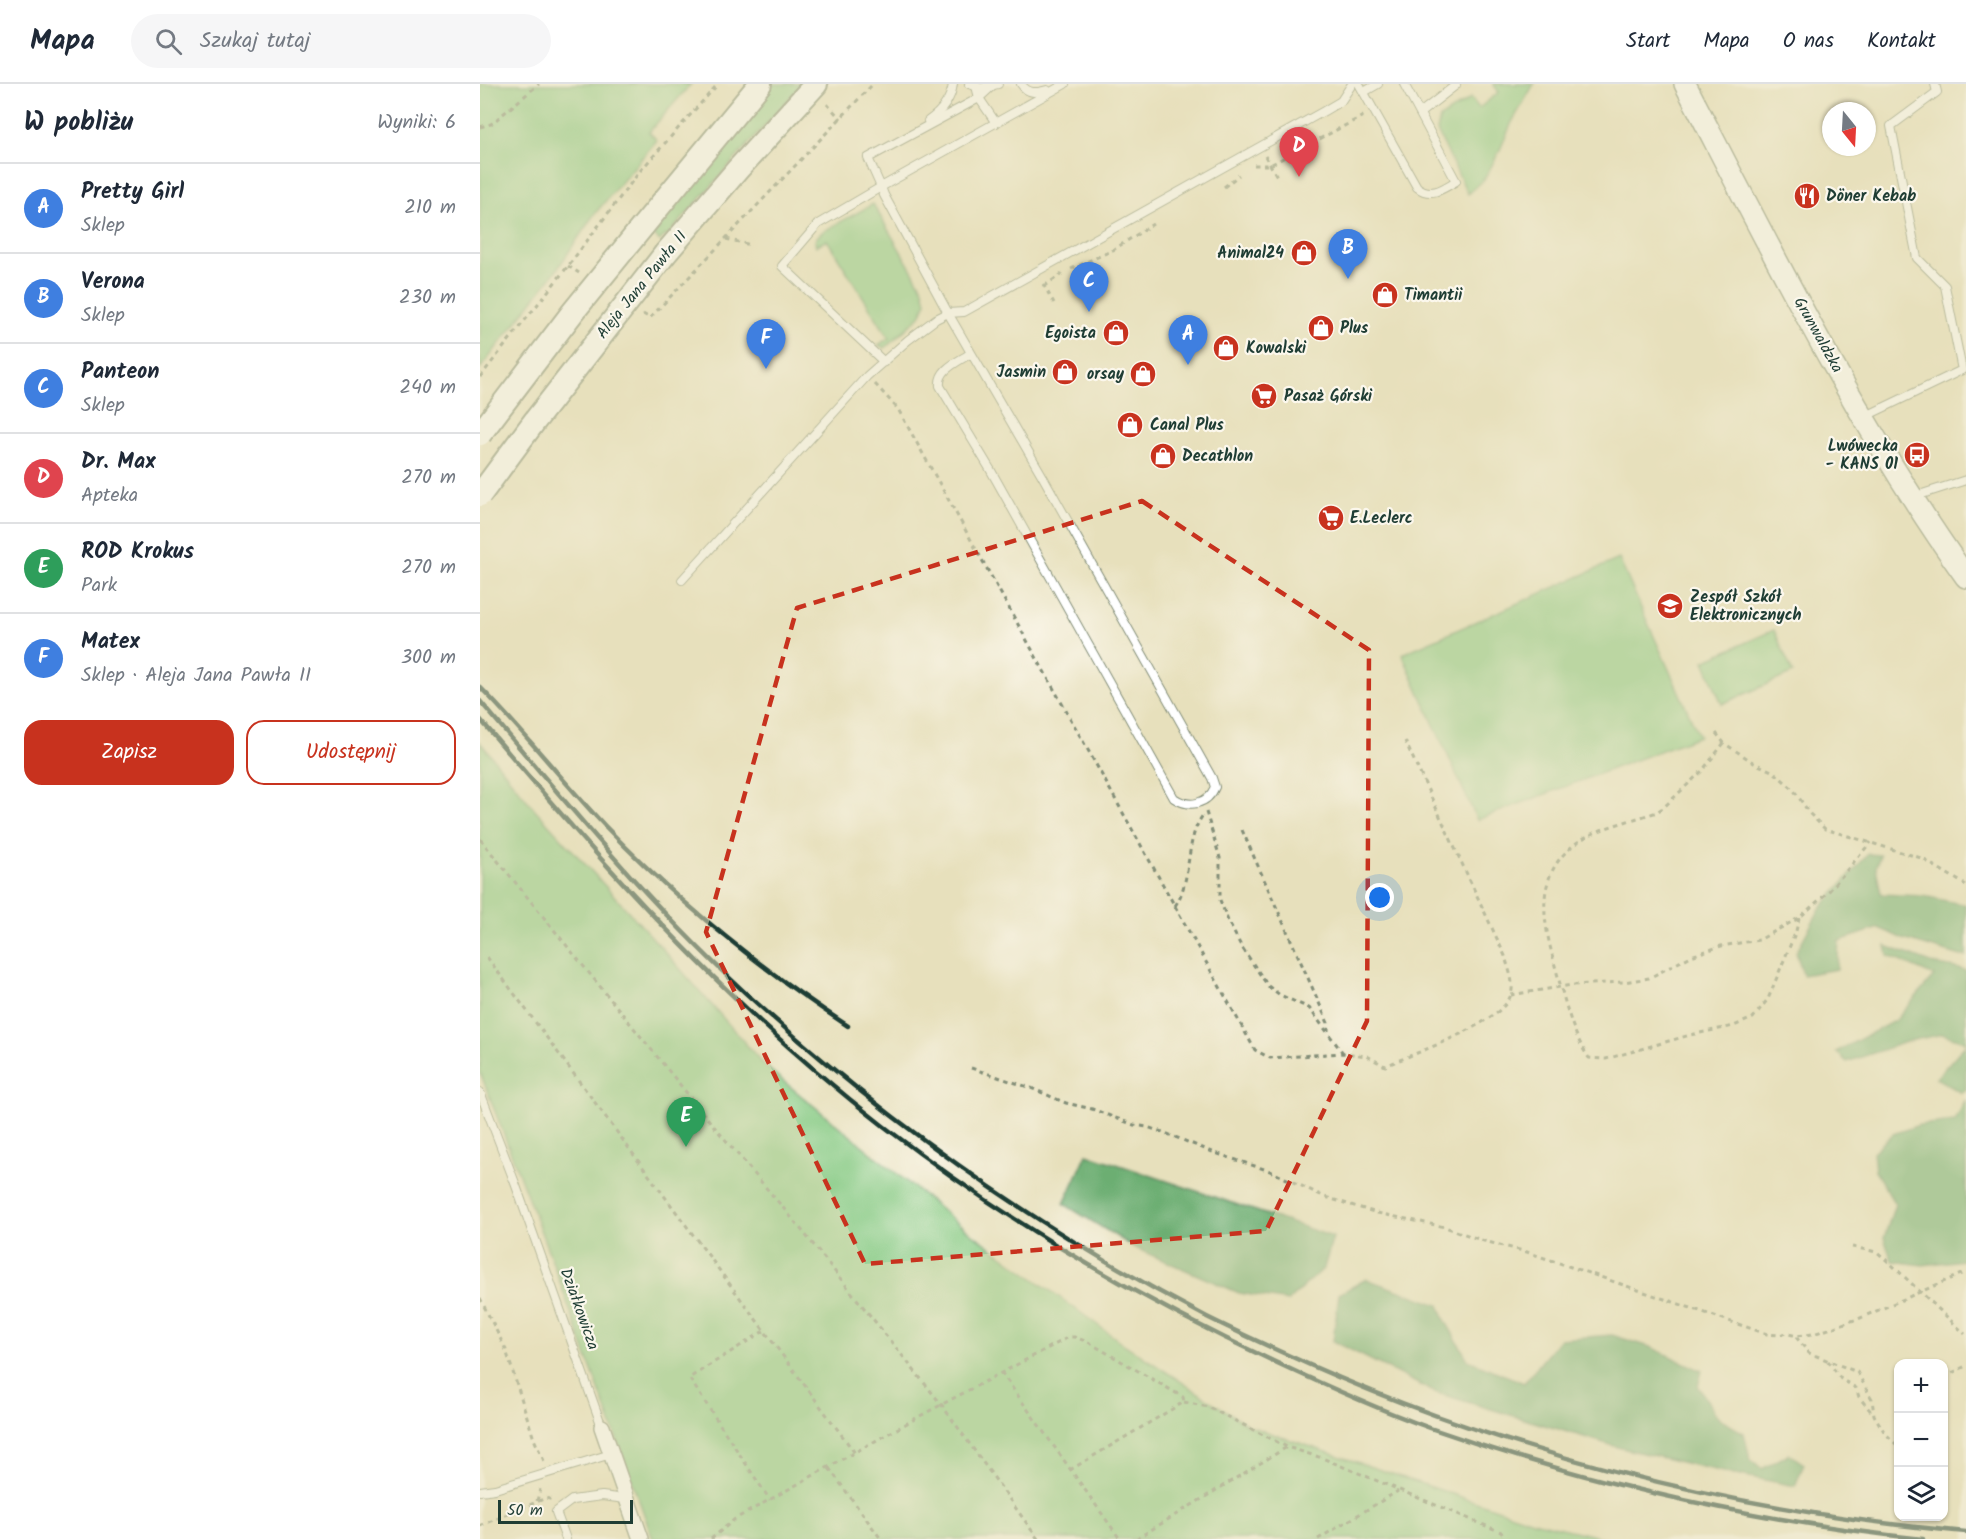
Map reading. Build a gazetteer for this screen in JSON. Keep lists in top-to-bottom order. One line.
{"streets":{"main road":["Aleja Jana Pawła II"],"street":["Grunwaldzka","Działkowicza"]},"places":{"restaurant":["Döner Kebab"],"shop":["Animal24","Timantii","Plus","Egoista","Kowalski","Jasmin","orsay","Canal Plus","Decathlon"],"supermarket":["Pasaż Górski","E.Leclerc"],"bus stop":["Lwówecka - KANS 01"],"school or university":["Zespół Szkół Elektronicznych"]},"scale_bar":"50 m","north":"bottom","page":{"header":"Mapa","search":"Szukaj tutaj","nav":["Start","Mapa","O nas","Kontakt"],"heading":["W pobliżu","Wyniki: 6"],"pins":["D","B","C","A","F","E"],"list":[{"mark":"A","name":"Pretty Girl","note":"Sklep","value":"210 m"},{"mark":"B","name":"Verona","note":"Sklep","value":"230 m"},{"mark":"C","name":"Panteon","note":"Sklep","value":"240 m"},{"mark":"D","name":"Dr. Max","note":"Apteka","value":"270 m"},{"mark":"E","name":"ROD Krokus","note":"Park","value":"270 m"},{"mark":"F","name":"Matex","note":"Sklep · Aleja Jana Pawła II","value":"300 m"}],"buttons":["Zapisz","Udostępnij"],"map_buttons":["+","−"],"scale":"50 m"}}
